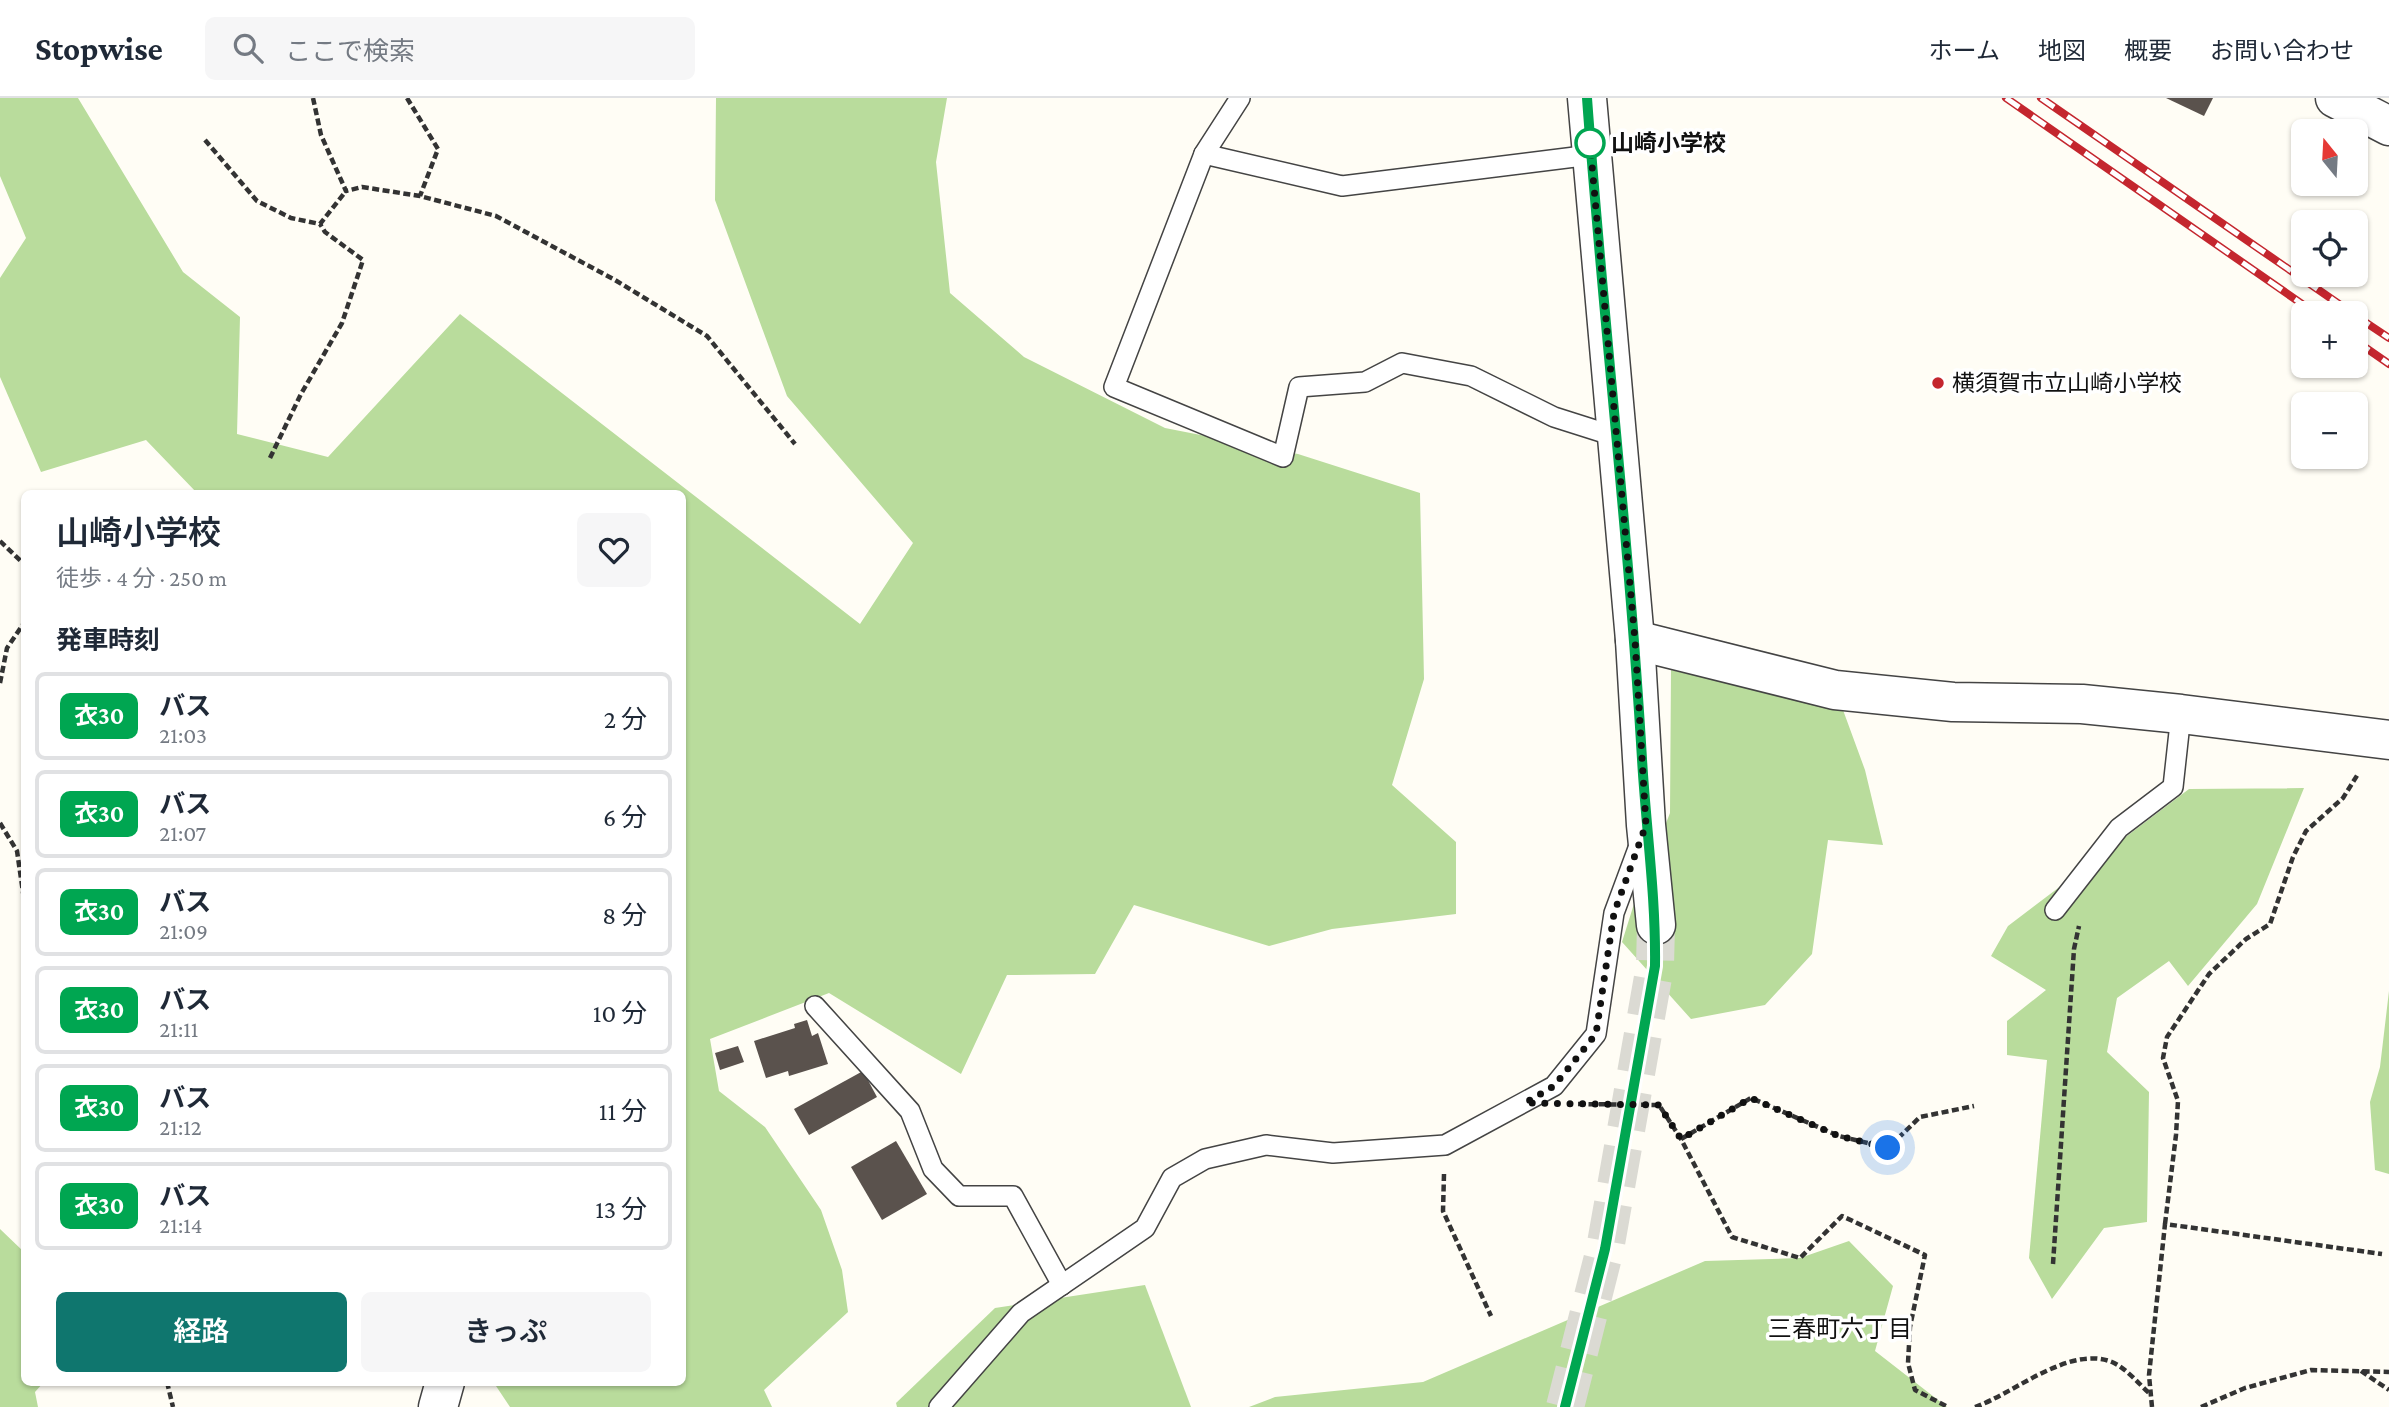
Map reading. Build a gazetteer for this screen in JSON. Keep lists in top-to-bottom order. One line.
{"districts":["三春町六丁目"],"places":["山崎小学校","横須賀市立山崎小学校"],"lines":["bus line 衣30"],"north":"top","page":{"header":"Stopwise","search":"ここで検索","nav":["ホーム","地図","概要","お問い合わせ"],"map_buttons":["+","−"],"heading":[["山崎小学校","徒歩 · 4 分 · 250 m"],"発車時刻"],"list":[{"mark":"衣30","name":"バス","note":"21:03","value":"2 分"},{"mark":"衣30","name":"バス","note":"21:07","value":"6 分"},{"mark":"衣30","name":"バス","note":"21:09","value":"8 分"},{"mark":"衣30","name":"バス","note":"21:11","value":"10 分"},{"mark":"衣30","name":"バス","note":"21:12","value":"11 分"},{"mark":"衣30","name":"バス","note":"21:14","value":"13 分"}],"buttons":["経路","きっぷ"]}}
